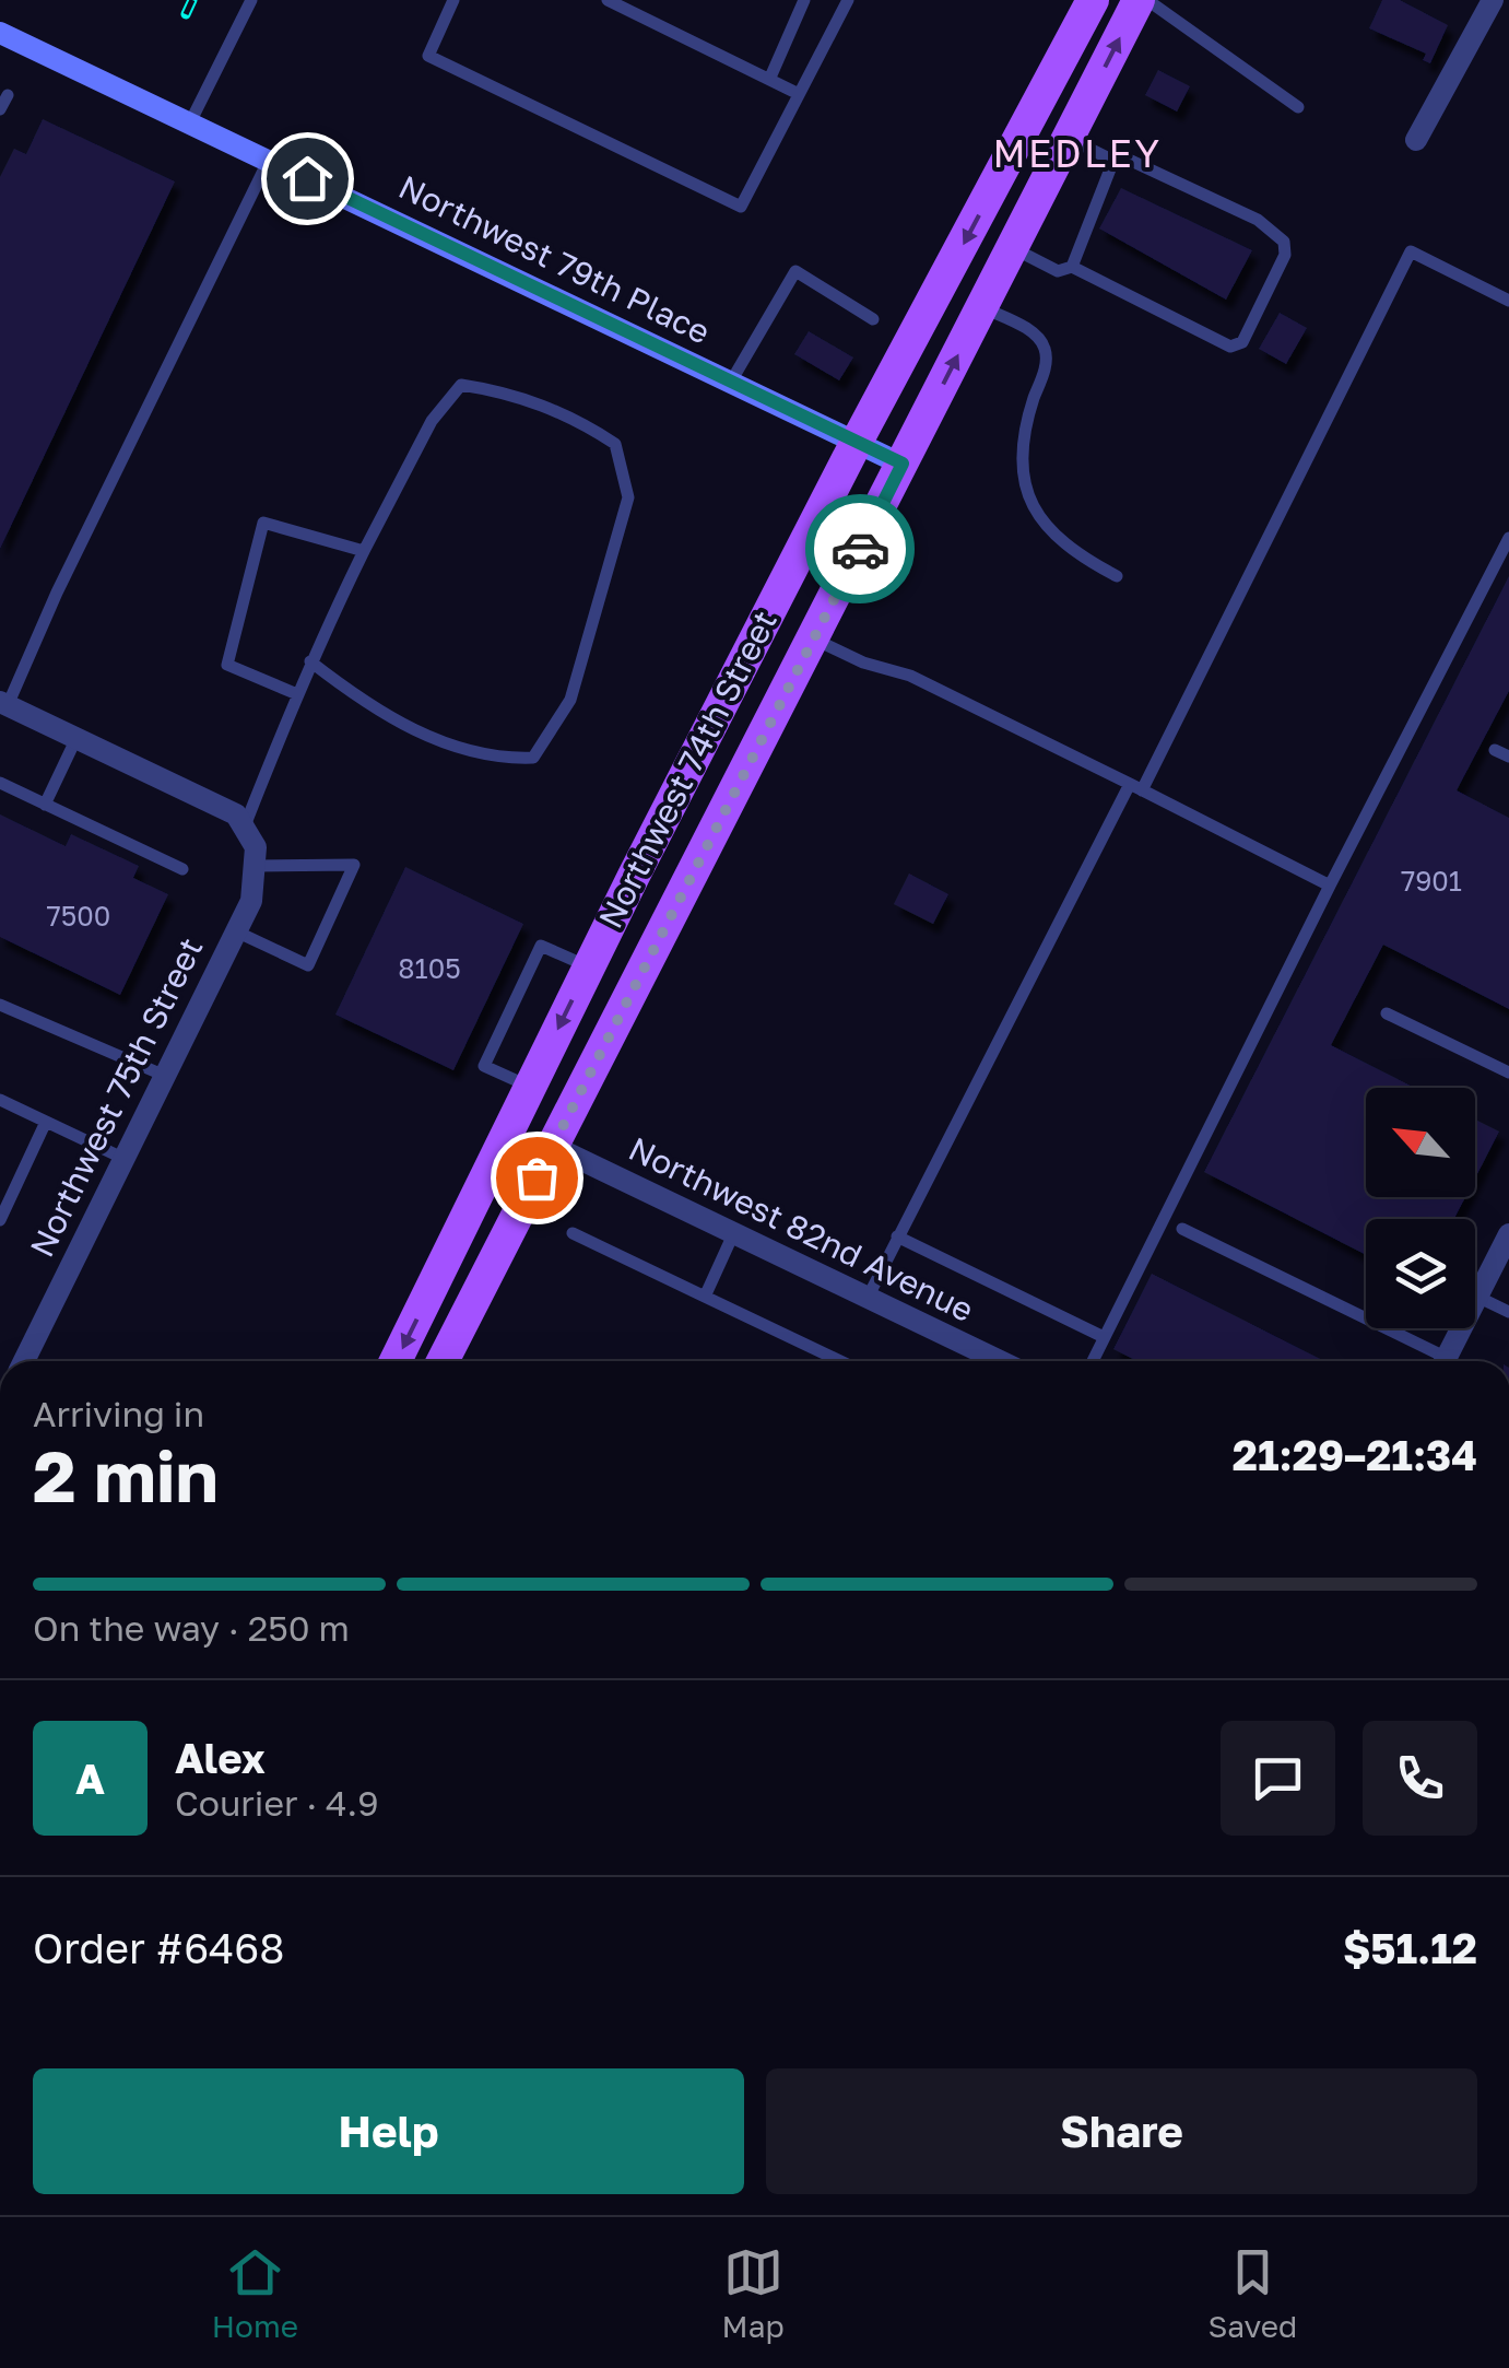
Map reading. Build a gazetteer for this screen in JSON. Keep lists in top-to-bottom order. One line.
{"streets":{"main road":["Northwest 79th Place","Northwest 74th Street"],"street":["Northwest 75th Street","Northwest 82nd Avenue"]},"crossings":[["Northwest 79th Place","Northwest 74th Street"],["Northwest 74th Street","Northwest 82nd Avenue"]],"districts":["MEDLEY"],"house_numbers":["7901","7500","8105"],"north":"top left","page":{"heading":["2 min","Arriving in","21:29–21:34"],"panel":["Alex","Courier · 4.9","Order #6468","$51.12"],"bar":"On the way · 250 m","round":"A","buttons":["Help","Share"],"tabs":["Home","Map","Saved"]}}
